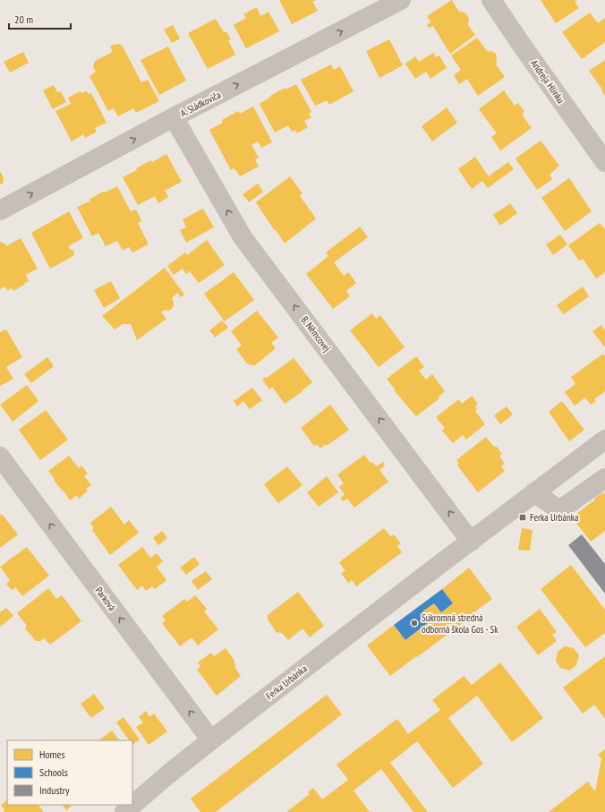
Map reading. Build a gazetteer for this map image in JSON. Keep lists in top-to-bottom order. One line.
{"streets":{"street":["Andreja Hlinku","A. Sládkoviča","B. Němcovej","Parková","Ferka Urbánka"]},"crossings":[["A. Sládkoviča","B. Němcovej"],["B. Němcovej","Ferka Urbánka"],["Parková","Ferka Urbánka"]],"one_way":["A. Sládkoviča","B. Němcovej","Parková"],"places":{"transit":["Ferka Urbánka"],"other":["Súkromná stredná odborná škola Gos - Sk"]},"legend":["Homes","Schools","Industry"],"scale_bar":"20 m"}
